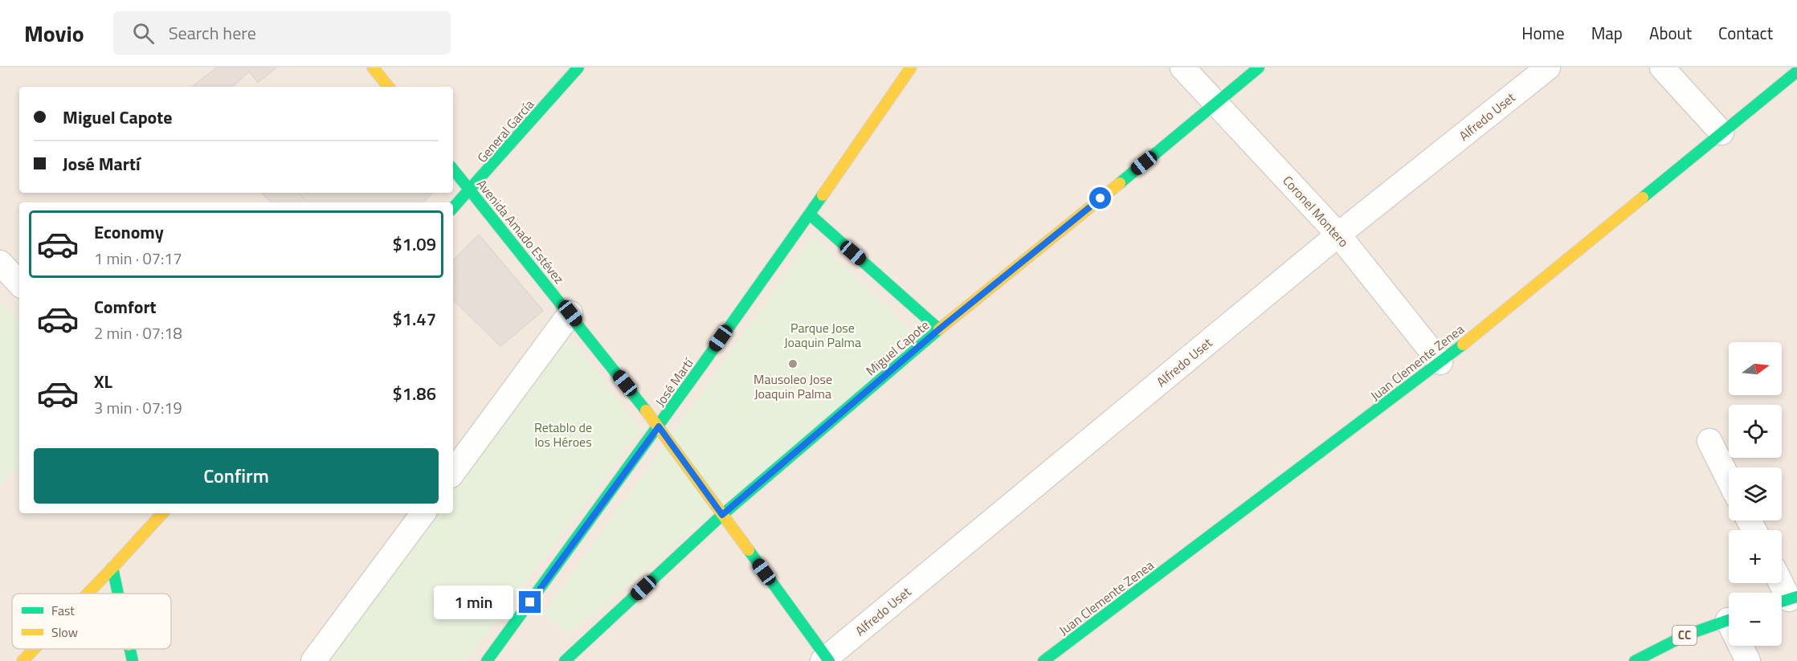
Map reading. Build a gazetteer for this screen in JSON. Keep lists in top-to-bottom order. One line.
{"streets":{"main road":["General García","Avenida Amado Estévez","Miguel Capote","Juan Clemente Zenea","José Martí","CC"],"street":["Alfredo Uset","Coronel Montero"]},"crossings":[["Alfredo Uset","Coronel Montero"],["Alfredo Uset","Avenida Amado Estévez"],["General García","Avenida Amado Estévez"],["Coronel Montero","Miguel Capote"],["Coronel Montero","Juan Clemente Zenea"],["Avenida Amado Estévez","Miguel Capote"],["Avenida Amado Estévez","José Martí"]],"parks":["Parque Jose Joaquin Palma","Retablo de los Héroes"],"places":["Mausoleo Jose Joaquin Palma"],"legend":["Fast","Slow"],"north":"right","page":{"header":"Movio","search":"Search here","nav":["Home","Map","About","Contact"],"banner":["Miguel Capote","José Martí"],"list":[{"name":"Economy","note":"1 min · 07:17","value":"$1.09"},{"name":"Comfort","note":"2 min · 07:18","value":"$1.47"},{"name":"XL","note":"3 min · 07:19","value":"$1.86"}],"map_buttons":["+","−"],"buttons":"Confirm","bubble":"1 min"}}
